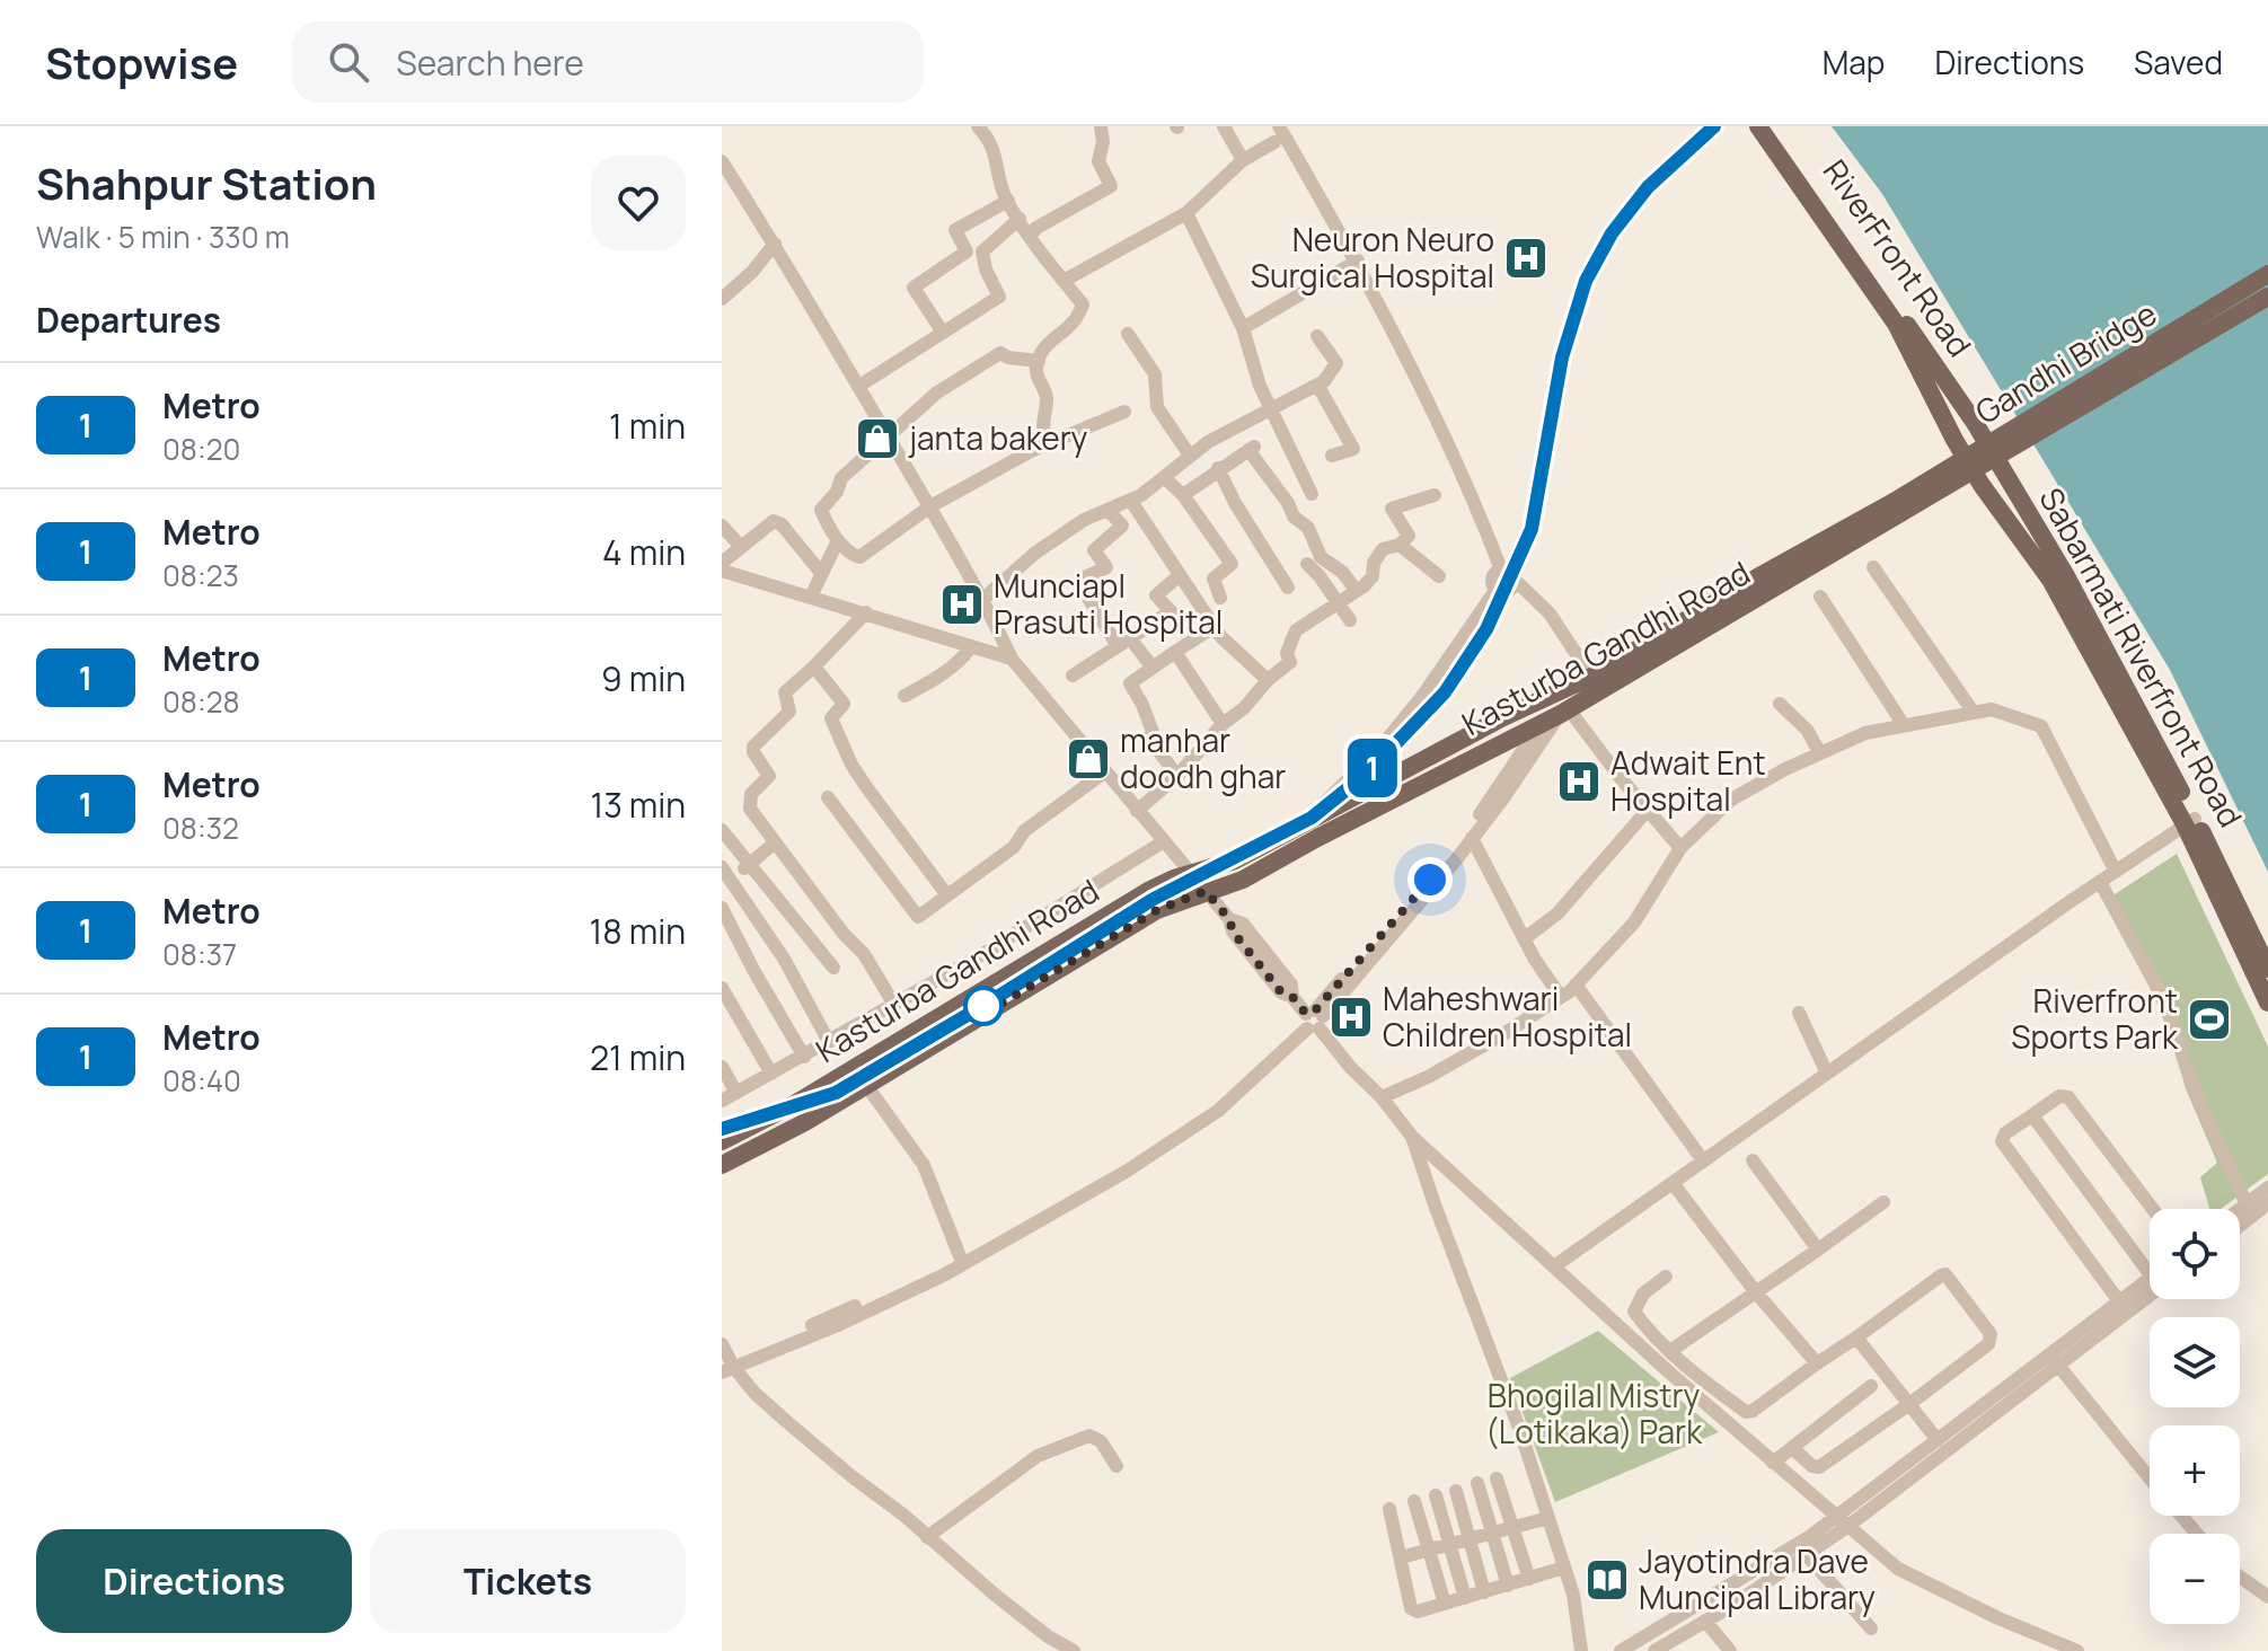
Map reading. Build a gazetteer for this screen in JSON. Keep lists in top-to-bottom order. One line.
{"streets":{"main road":["RiverFront Road","Gandhi Bridge","Kasturba Gandhi Road","Sabarmati Riverfront Road"]},"crossings":[["RiverFront Road","Sabarmati Riverfront Road"],["Gandhi Bridge","Kasturba Gandhi Road"]],"parks":["Bhogilal Mistry (Lotikaka) Park"],"places":{"hospital":["Neuron Neuro Surgical Hospital","Munciapl Prasuti Hospital","Adwait Ent Hospital","Maheshwari Children Hospital"],"shop":["janta bakery","manhar doodh ghar"],"sports":["Riverfront Sports Park"],"library":["Jayotindra Dave Muncipal Library"]},"lines":["metro line 1"],"page":{"header":"Stopwise","search":"Search here","nav":["Map","Directions","Saved"],"heading":[["Shahpur Station","Walk · 5 min · 330 m"],"Departures"],"on_map":"1","list":[{"mark":"1","name":"Metro","note":"08:20","value":"1 min"},{"mark":"1","name":"Metro","note":"08:23","value":"4 min"},{"mark":"1","name":"Metro","note":"08:28","value":"9 min"},{"mark":"1","name":"Metro","note":"08:32","value":"13 min"},{"mark":"1","name":"Metro","note":"08:37","value":"18 min"},{"mark":"1","name":"Metro","note":"08:40","value":"21 min"}],"map_buttons":["+","−"],"buttons":["Directions","Tickets"]}}
